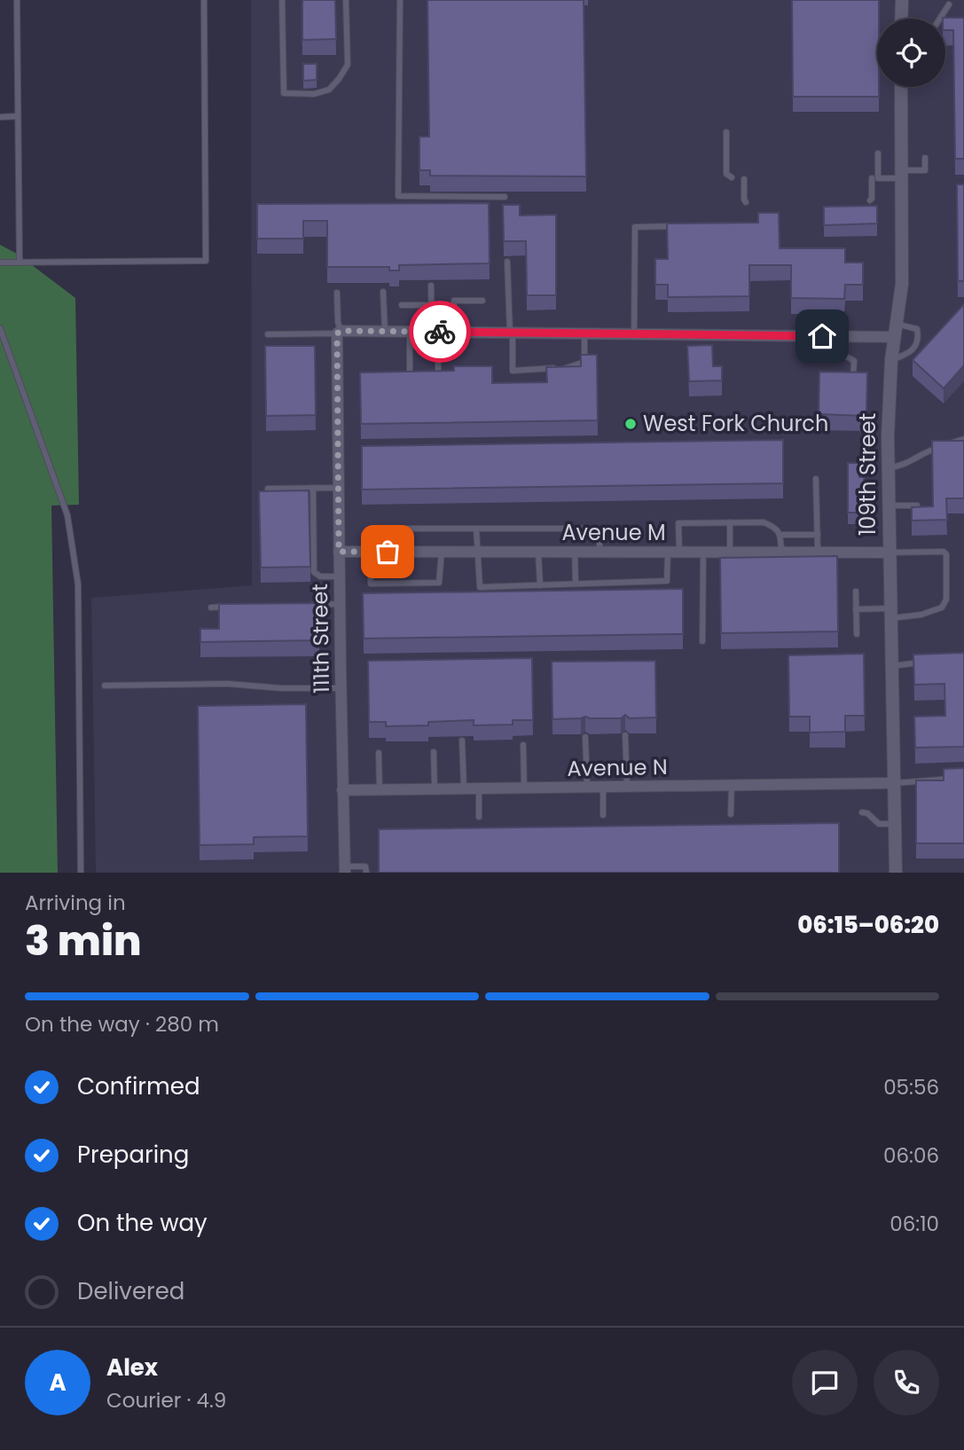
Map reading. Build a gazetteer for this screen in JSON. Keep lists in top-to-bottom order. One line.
{"streets":{"street":["109th Street","Avenue M","111th Street","Avenue N"]},"crossings":[["109th Street","Avenue M"],["109th Street","Avenue N"],["Avenue M","111th Street"],["111th Street","Avenue N"]],"places":["West Fork Church"],"page":{"heading":["3 min","Arriving in","06:15–06:20"],"panel":["Alex","Courier · 4.9"],"bar":"On the way · 280 m","list":[["Confirmed","05:56"],["Preparing","06:06"],["On the way","06:10"],"Delivered"],"round":"A"}}
